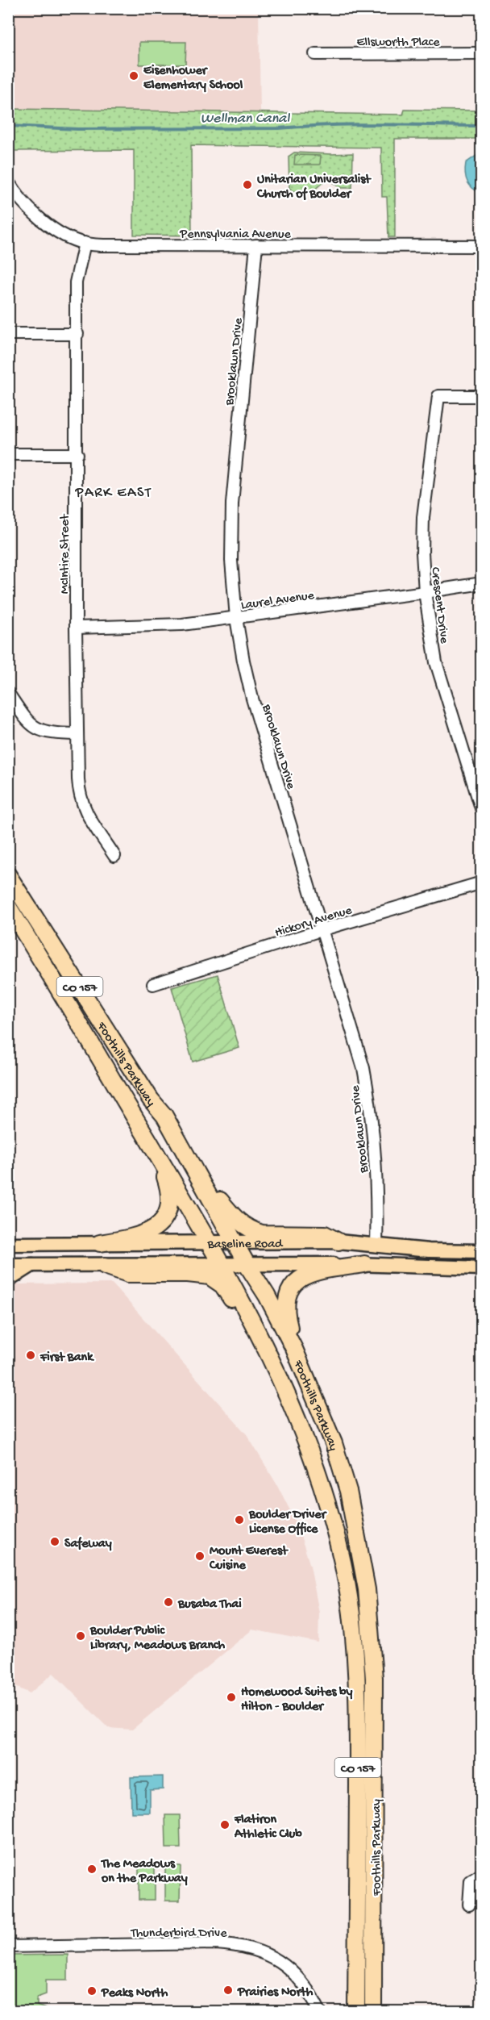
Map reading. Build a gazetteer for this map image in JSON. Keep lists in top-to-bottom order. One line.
{"streets":{"highway":["CO 157","Foothills Parkway"],"main road":["Baseline Road"],"street":["Ellsworth Place","Pennsylvania Avenue","Brooklawn Drive","McIntire Street","Laurel Avenue","Crescent Drive","Hickory Avenue","Thunderbird Drive"]},"crossings":[["Pennsylvania Avenue","Brooklawn Drive"],["Pennsylvania Avenue","McIntire Street"],["Brooklawn Drive","Laurel Avenue"],["Brooklawn Drive","Hickory Avenue"],["Brooklawn Drive","Baseline Road"],["McIntire Street","Laurel Avenue"],["Laurel Avenue","Crescent Drive"],["Foothills Parkway","Baseline Road"]],"districts":["PARK EAST"],"water":["Wellman Canal"],"places":["Eisenhower Elementary School","Unitarian Universalist Church of Boulder","First Bank","Boulder Driver License Office","Safeway","Mount Everest Cuisine","Busaba Thai","Boulder Public Library, Meadows Branch","Homewood Suites by Hilton - Boulder","Flatiron Athletic Club","The Meadows on the Parkway","Prairies North","Peaks North"]}
